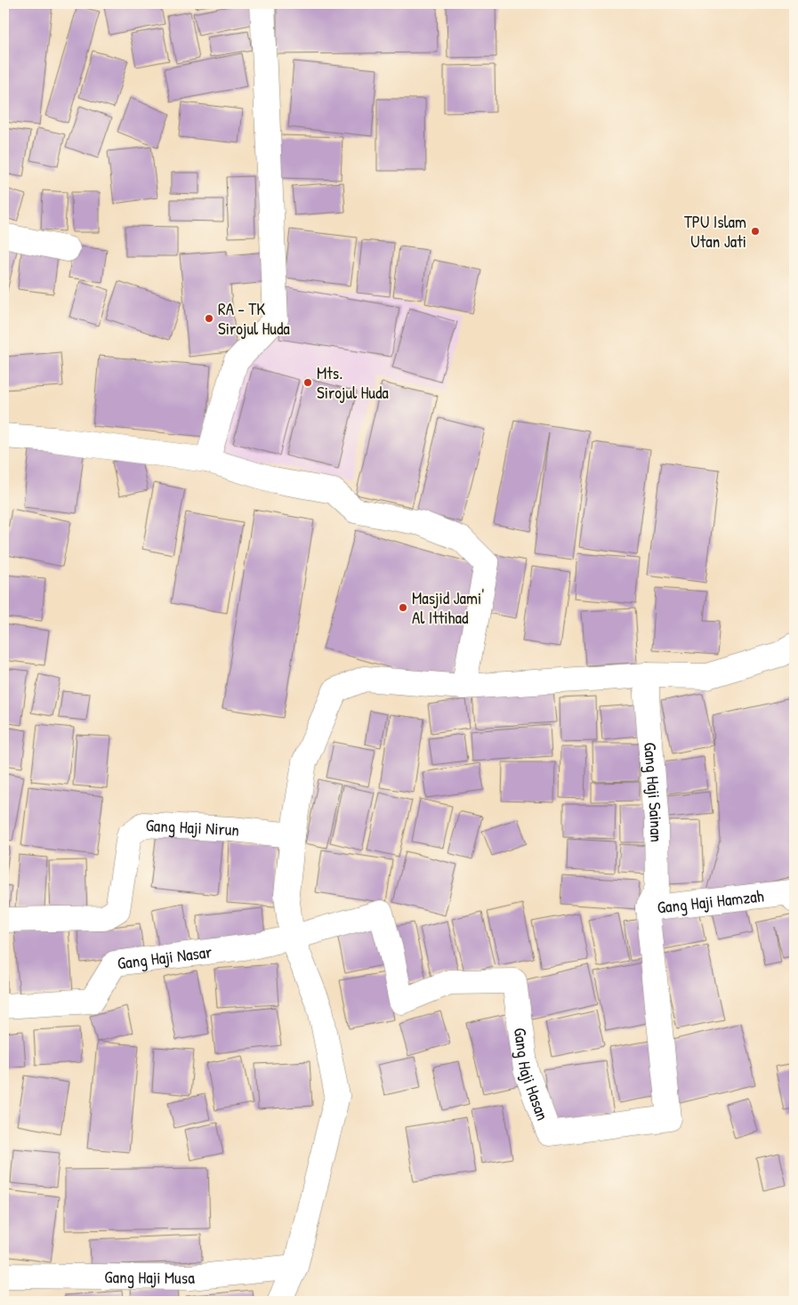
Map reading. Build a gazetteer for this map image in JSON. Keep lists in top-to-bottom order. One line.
{"streets":{"street":["Gang Haji Sainan","Gang Haji Nirun","Gang Haji Hamzah","Gang Haji Nasar","Gang Haji Hasan","Gang Haji Musa"]},"crossings":[["Gang Haji Sainan","Gang Haji Hamzah"],["Gang Haji Sainan","Gang Haji Hasan"],["Gang Haji Hamzah","Gang Haji Hasan"],["Gang Haji Nasar","Gang Haji Hasan"]],"places":["TPU Islam Utan Jati","RA - TK Sirojul Huda","Mts. Sirojul Huda","Masjid Jami' Al Ittihad"]}
